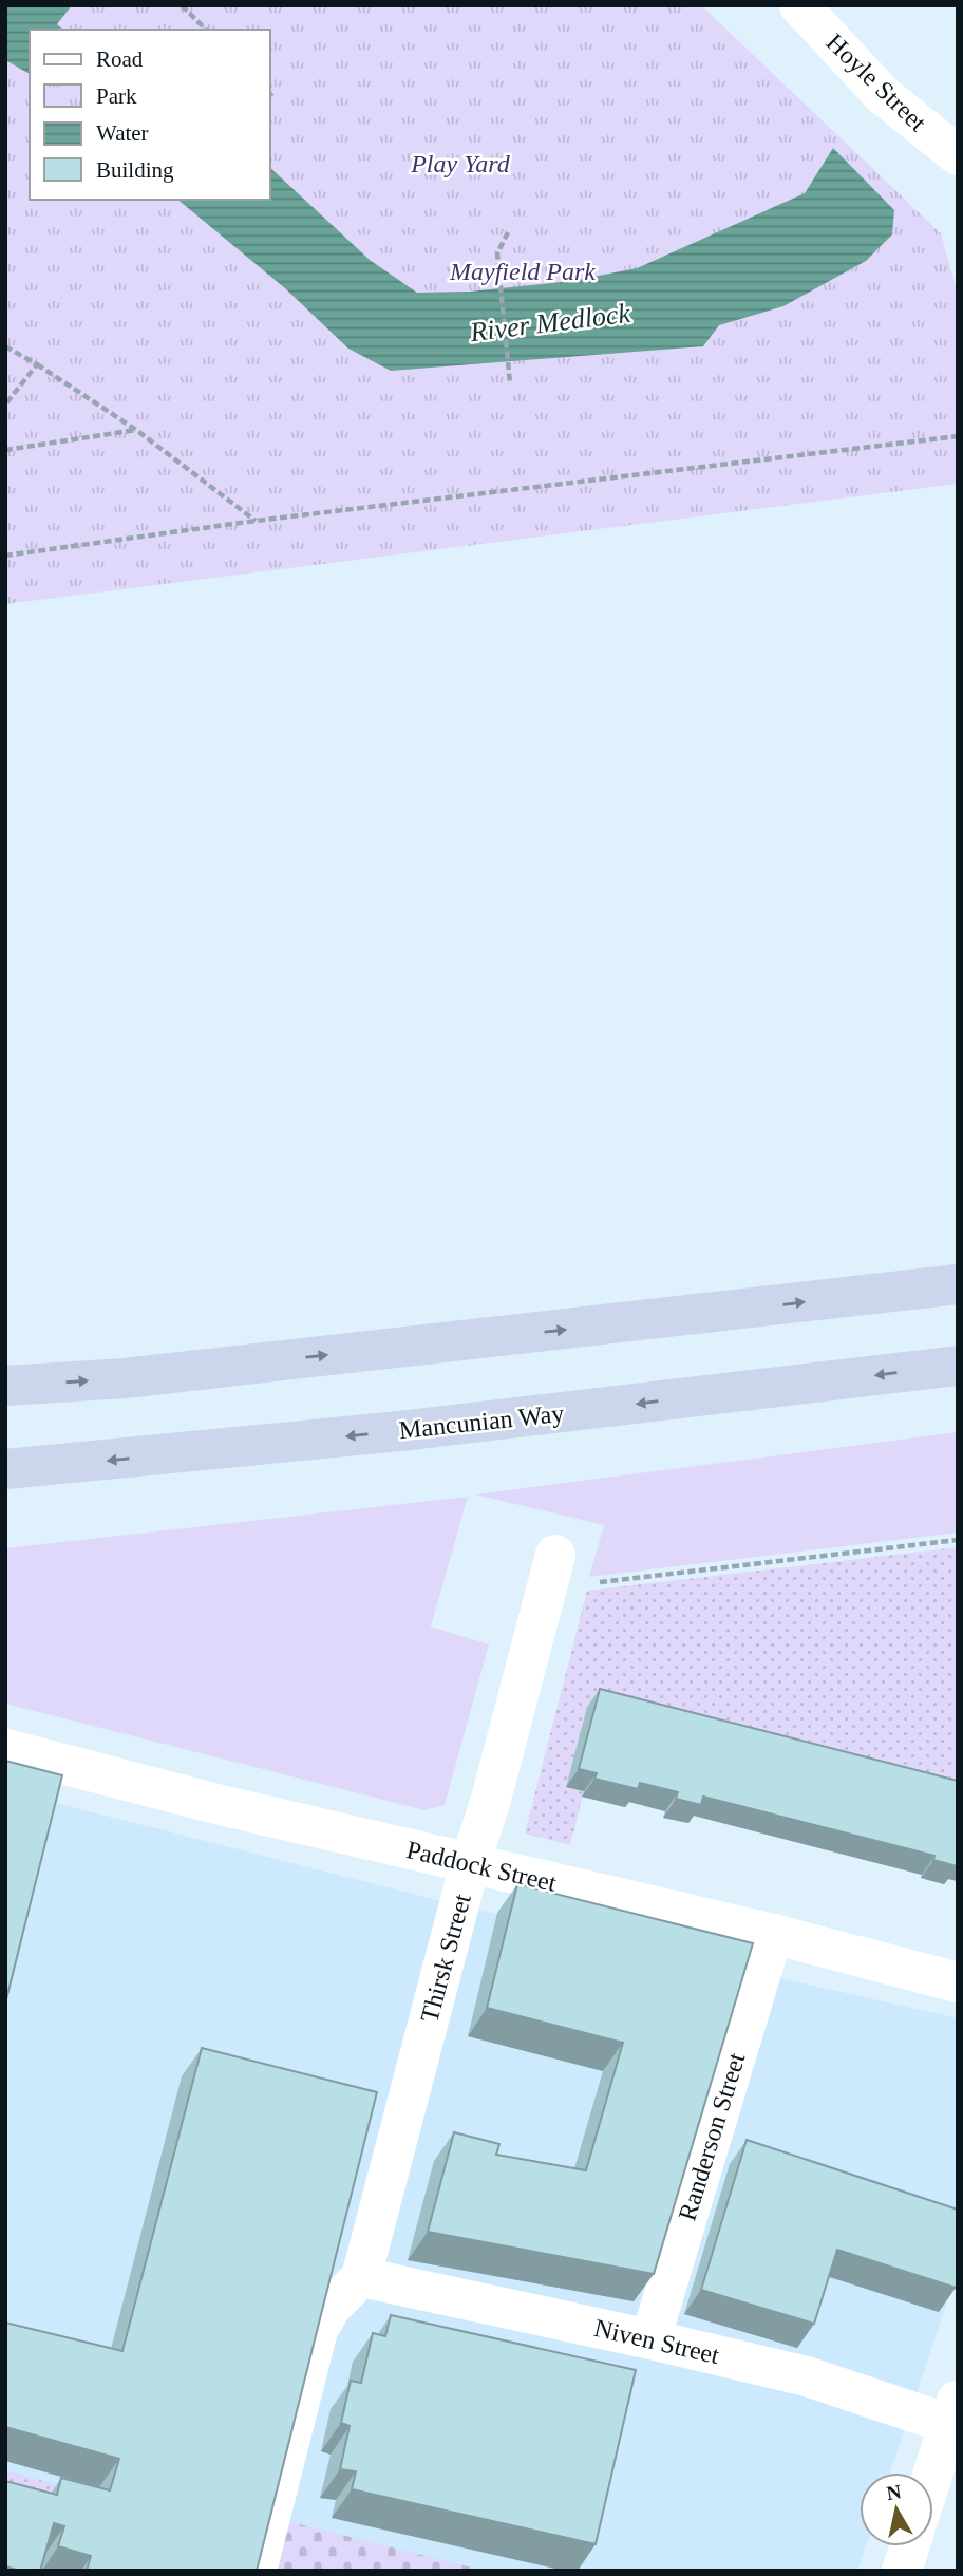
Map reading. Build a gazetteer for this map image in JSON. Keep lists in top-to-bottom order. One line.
{"streets":{"highway":["Mancunian Way"],"street":["Hoyle Street","Paddock Street","Thirsk Street","Randerson Street","Niven Street"]},"crossings":[["Paddock Street","Thirsk Street"],["Paddock Street","Randerson Street"],["Thirsk Street","Niven Street"],["Randerson Street","Niven Street"]],"water":["River Medlock"],"parks":["Play Yard","Mayfield Park"],"legend":["Road","Park","Water","Building"],"north":"top"}
